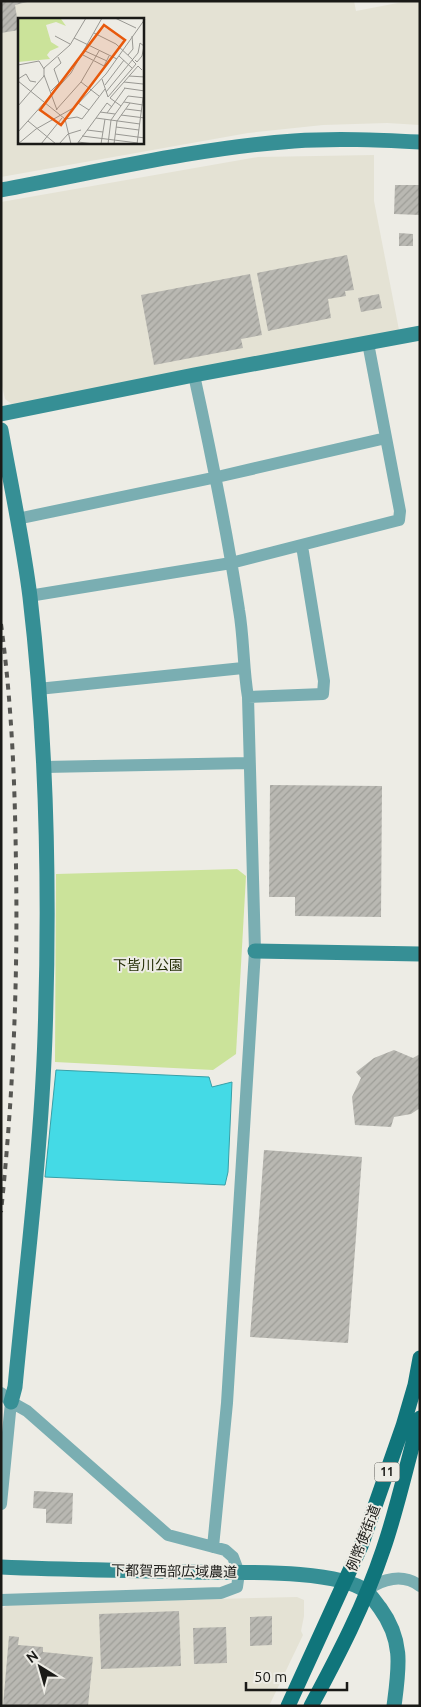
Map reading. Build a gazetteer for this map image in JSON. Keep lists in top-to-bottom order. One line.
{"streets":{"main road":["11","例幣使街道"],"street":["下都賀西部広域農道"]},"crossings":[["11","例幣使街道"],["11","下都賀西部広域農道"],["例幣使街道","下都賀西部広域農道"]],"parks":["下皆川公園"],"scale_bar":"50 m","north":"top left"}
